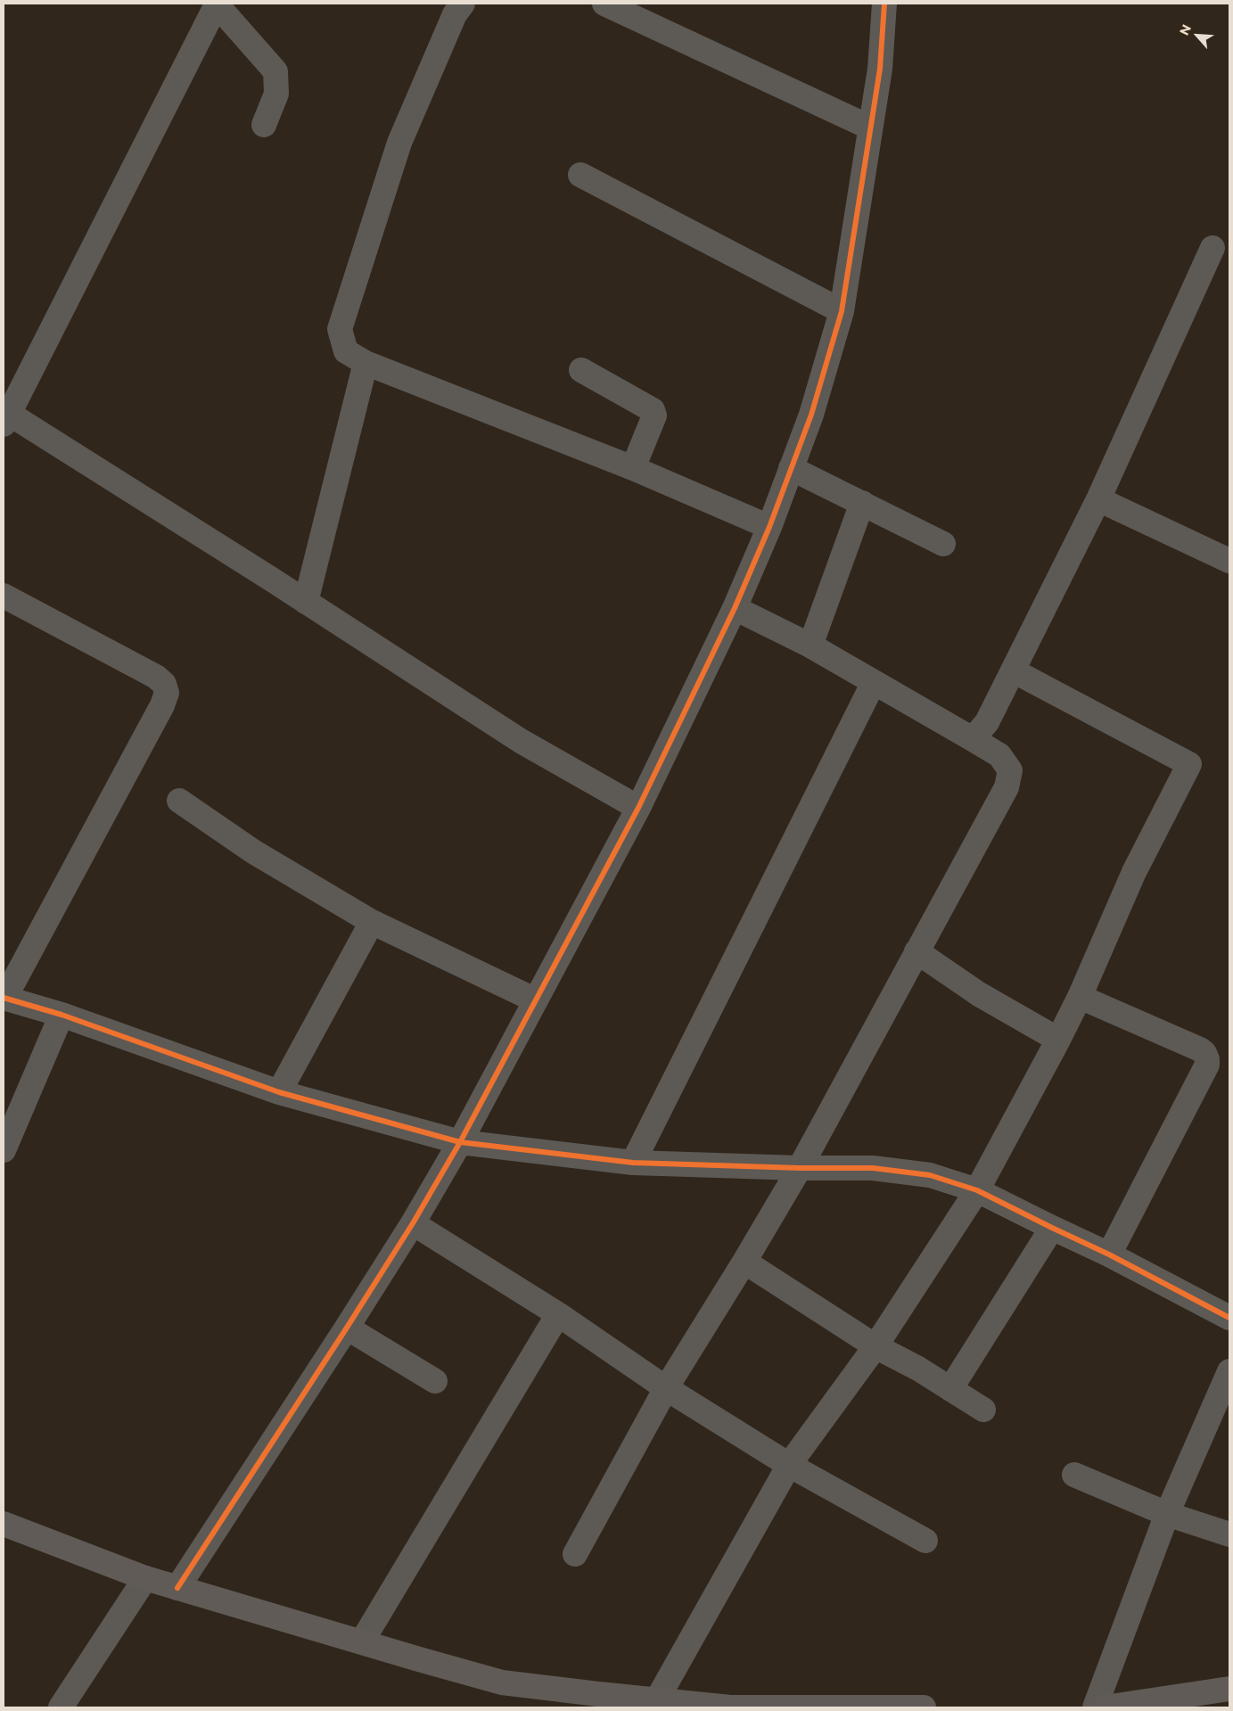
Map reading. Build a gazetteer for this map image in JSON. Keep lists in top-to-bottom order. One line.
{"north":"top left"}
